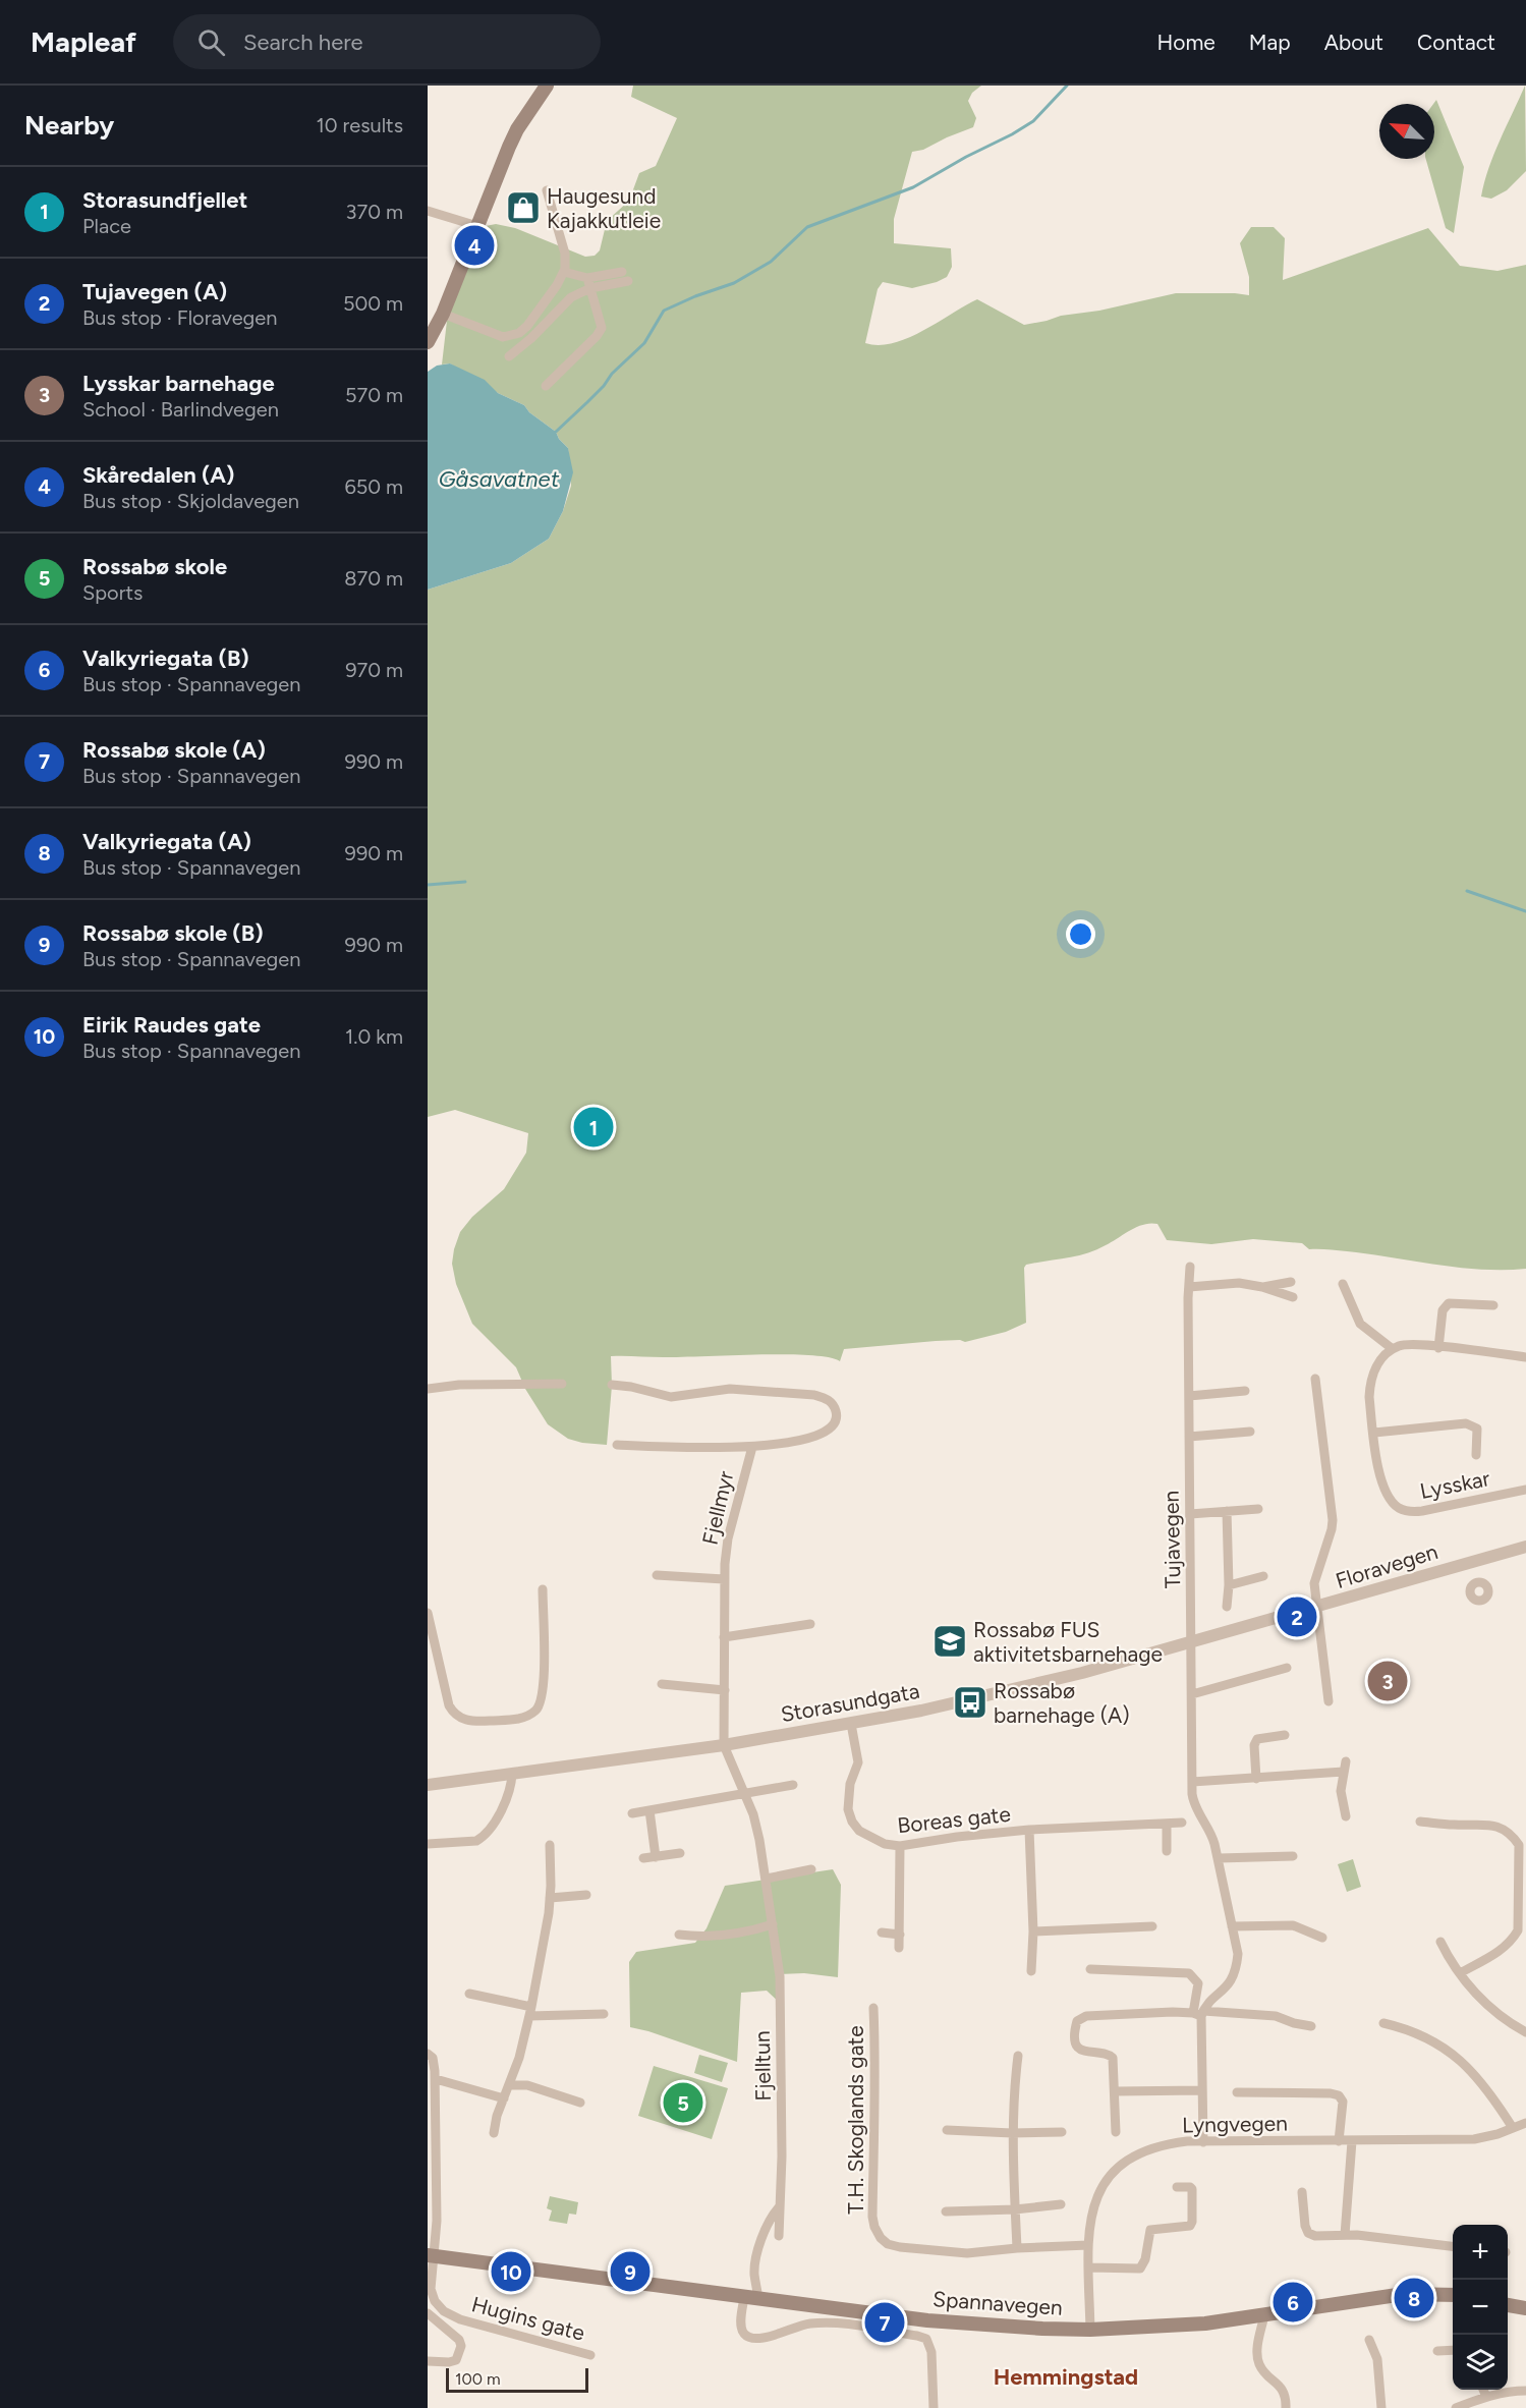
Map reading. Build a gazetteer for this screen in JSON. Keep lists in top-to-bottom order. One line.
{"streets":{"main road":["Spannavegen"],"street":["Lysskar","Fjellmyr","Tujavegen","Floravegen","Storasundgata","Boreas gate","Fjelltun","T.H. Skoglands gate","Lyngvegen","Hugins gate"]},"crossings":[["Fjellmyr","Storasundgata"],["Fjellmyr","Fjelltun"],["Tujavegen","Floravegen"],["Tujavegen","Storasundgata"],["Floravegen","Storasundgata"],["Storasundgata","Boreas gate"],["Storasundgata","Fjelltun"],["Fjelltun","Spannavegen"],["T.H. Skoglands gate","Lyngvegen"],["Lyngvegen","Spannavegen"],["Spannavegen","Hugins gate"]],"districts":["Hemmingstad"],"water":["Gåsavatnet"],"places":{"shop":["Haugesund Kajakkutleie"],"school or university":["Rossabø FUS aktivitetsbarnehage"],"bus stop":["Rossabø barnehage (A)"]},"scale_bar":"100 m","north":"top left","page":{"header":"Mapleaf","search":"Search here","nav":["Home","Map","About","Contact"],"heading":["Nearby","10 results"],"list":[{"mark":"1","name":"Storasundfjellet","note":"Place","value":"370 m"},{"mark":"2","name":"Tujavegen (A)","note":"Bus stop · Floravegen","value":"500 m"},{"mark":"3","name":"Lysskar barnehage","note":"School · Barlindvegen","value":"570 m"},{"mark":"4","name":"Skåredalen (A)","note":"Bus stop · Skjoldavegen","value":"650 m"},{"mark":"5","name":"Rossabø skole","note":"Sports","value":"870 m"},{"mark":"6","name":"Valkyriegata (B)","note":"Bus stop · Spannavegen","value":"970 m"},{"mark":"7","name":"Rossabø skole (A)","note":"Bus stop · Spannavegen","value":"990 m"},{"mark":"8","name":"Valkyriegata (A)","note":"Bus stop · Spannavegen","value":"990 m"},{"mark":"9","name":"Rossabø skole (B)","note":"Bus stop · Spannavegen","value":"990 m"},{"mark":"10","name":"Eirik Raudes gate","note":"Bus stop · Spannavegen","value":"1.0 km"}],"pins":["4","1","2","3","5","9","10","8","6","7"],"map_buttons":["+","−"],"scale":"100 m"}}
